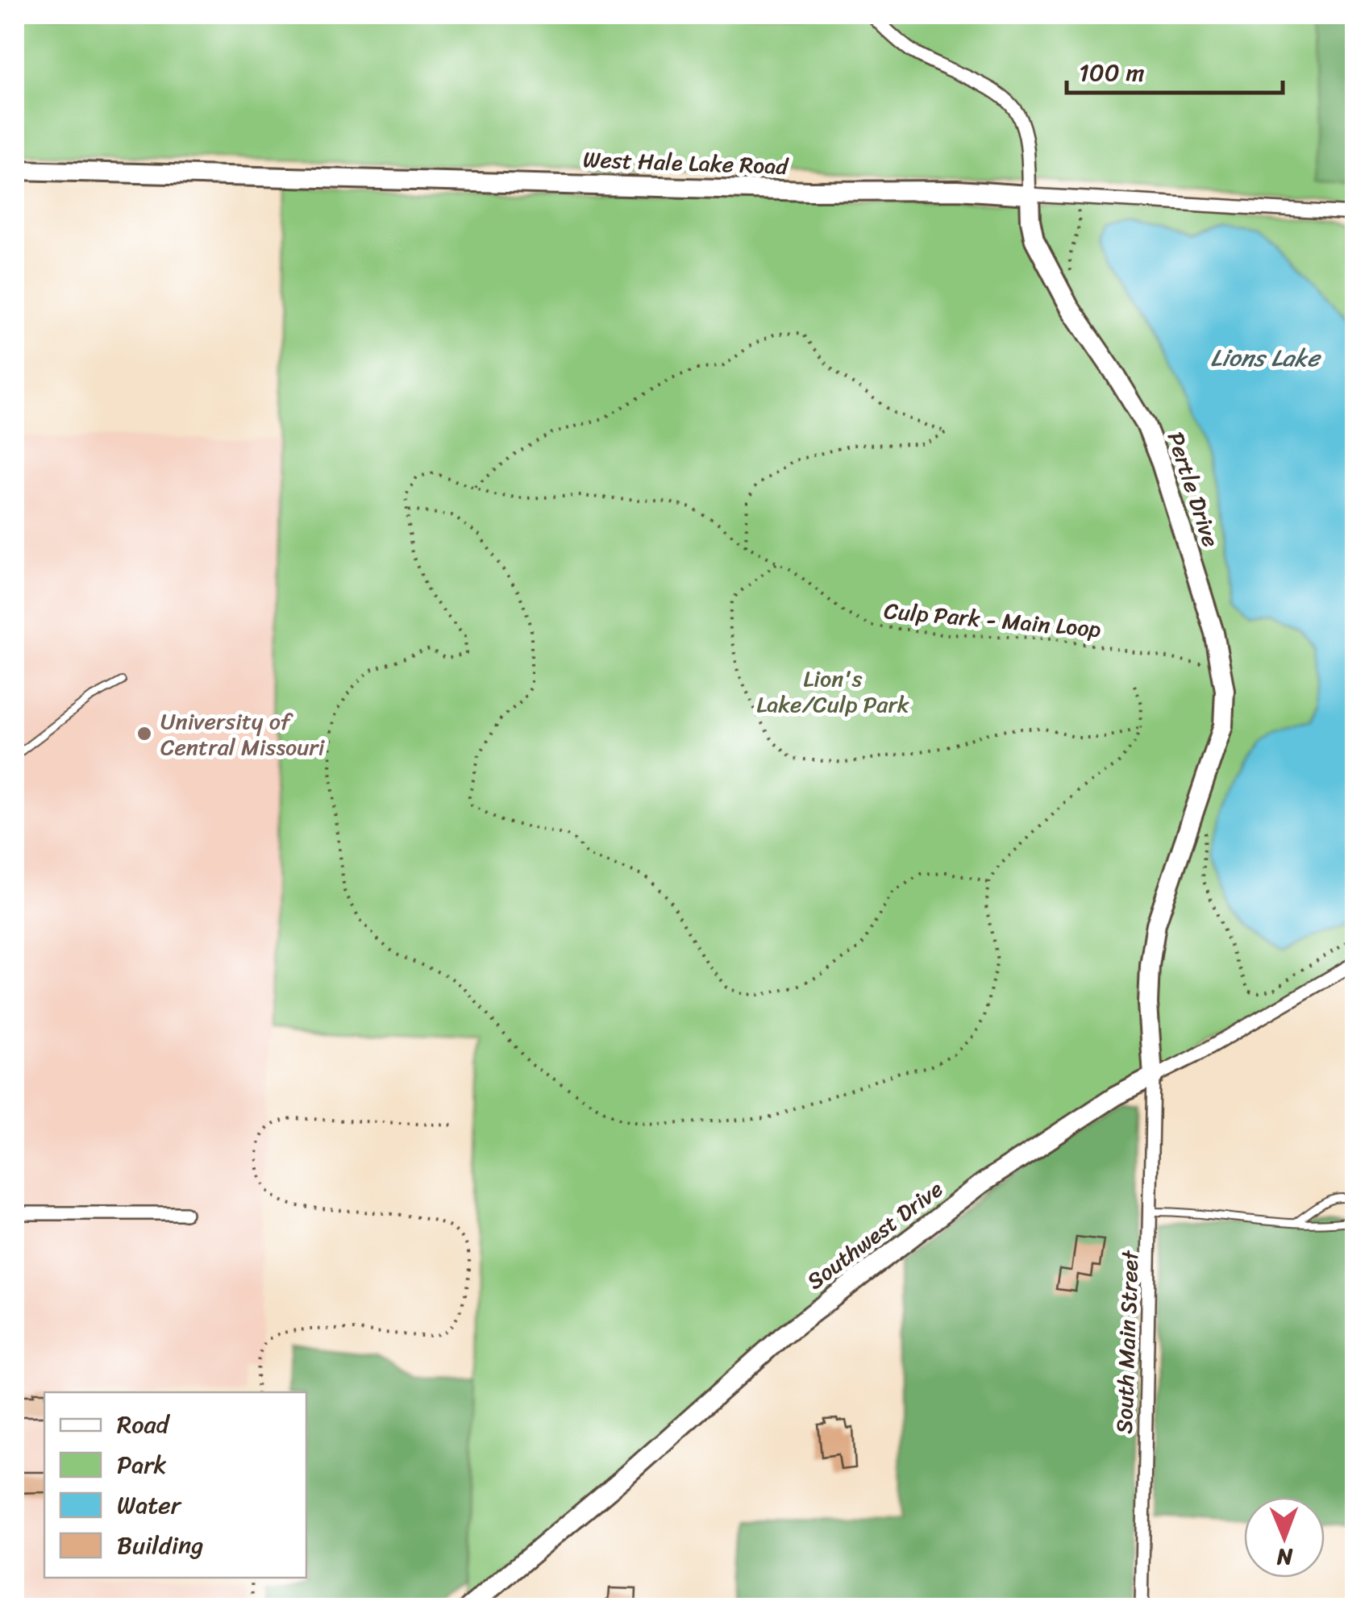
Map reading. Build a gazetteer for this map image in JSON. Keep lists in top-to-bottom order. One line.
{"streets":{"street":["West Hale Lake Road","Pertle Drive","Southwest Drive","South Main Street"],"path":["Culp Park - Main Loop"]},"crossings":[["West Hale Lake Road","Pertle Drive"],["Pertle Drive","Culp Park - Main Loop"],["Pertle Drive","Southwest Drive"],["Pertle Drive","South Main Street"],["Southwest Drive","South Main Street"]],"water":["Lions Lake"],"parks":["Lion's Lake/Culp Park"],"places":["University of Central Missouri"],"legend":["Road","Park","Water","Building"],"scale_bar":"100 m","north":"bottom"}
